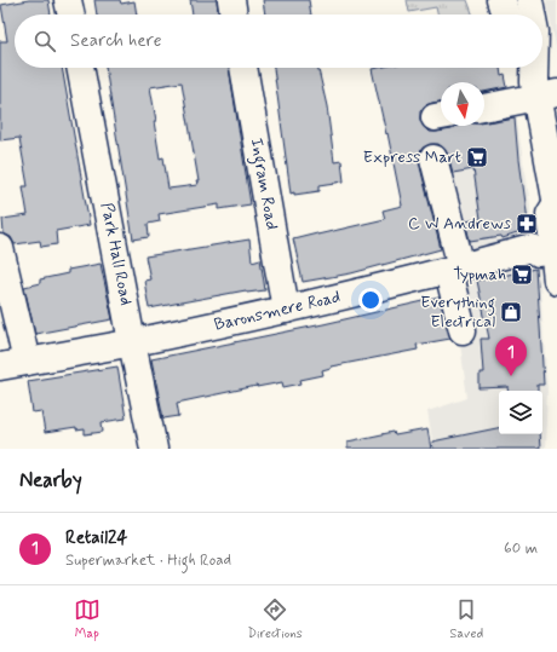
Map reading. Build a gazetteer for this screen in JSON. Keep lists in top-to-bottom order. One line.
{"streets":{"street":["Ingram Road","Park Hall Road","Baronsmere Road"]},"crossings":[["Ingram Road","Baronsmere Road"],["Park Hall Road","Baronsmere Road"]],"places":{"supermarket":["Express Mart","Typmah"],"pharmacy":["C W Andrews"],"shop":["Everything Electrical"]},"north":"bottom","page":{"search":"Search here","pins":"1","heading":"Nearby","list":[{"mark":"1","name":"Retail24","note":"Supermarket · High Road","value":"60 m"}],"nav":["Map","Directions","Saved"]}}
